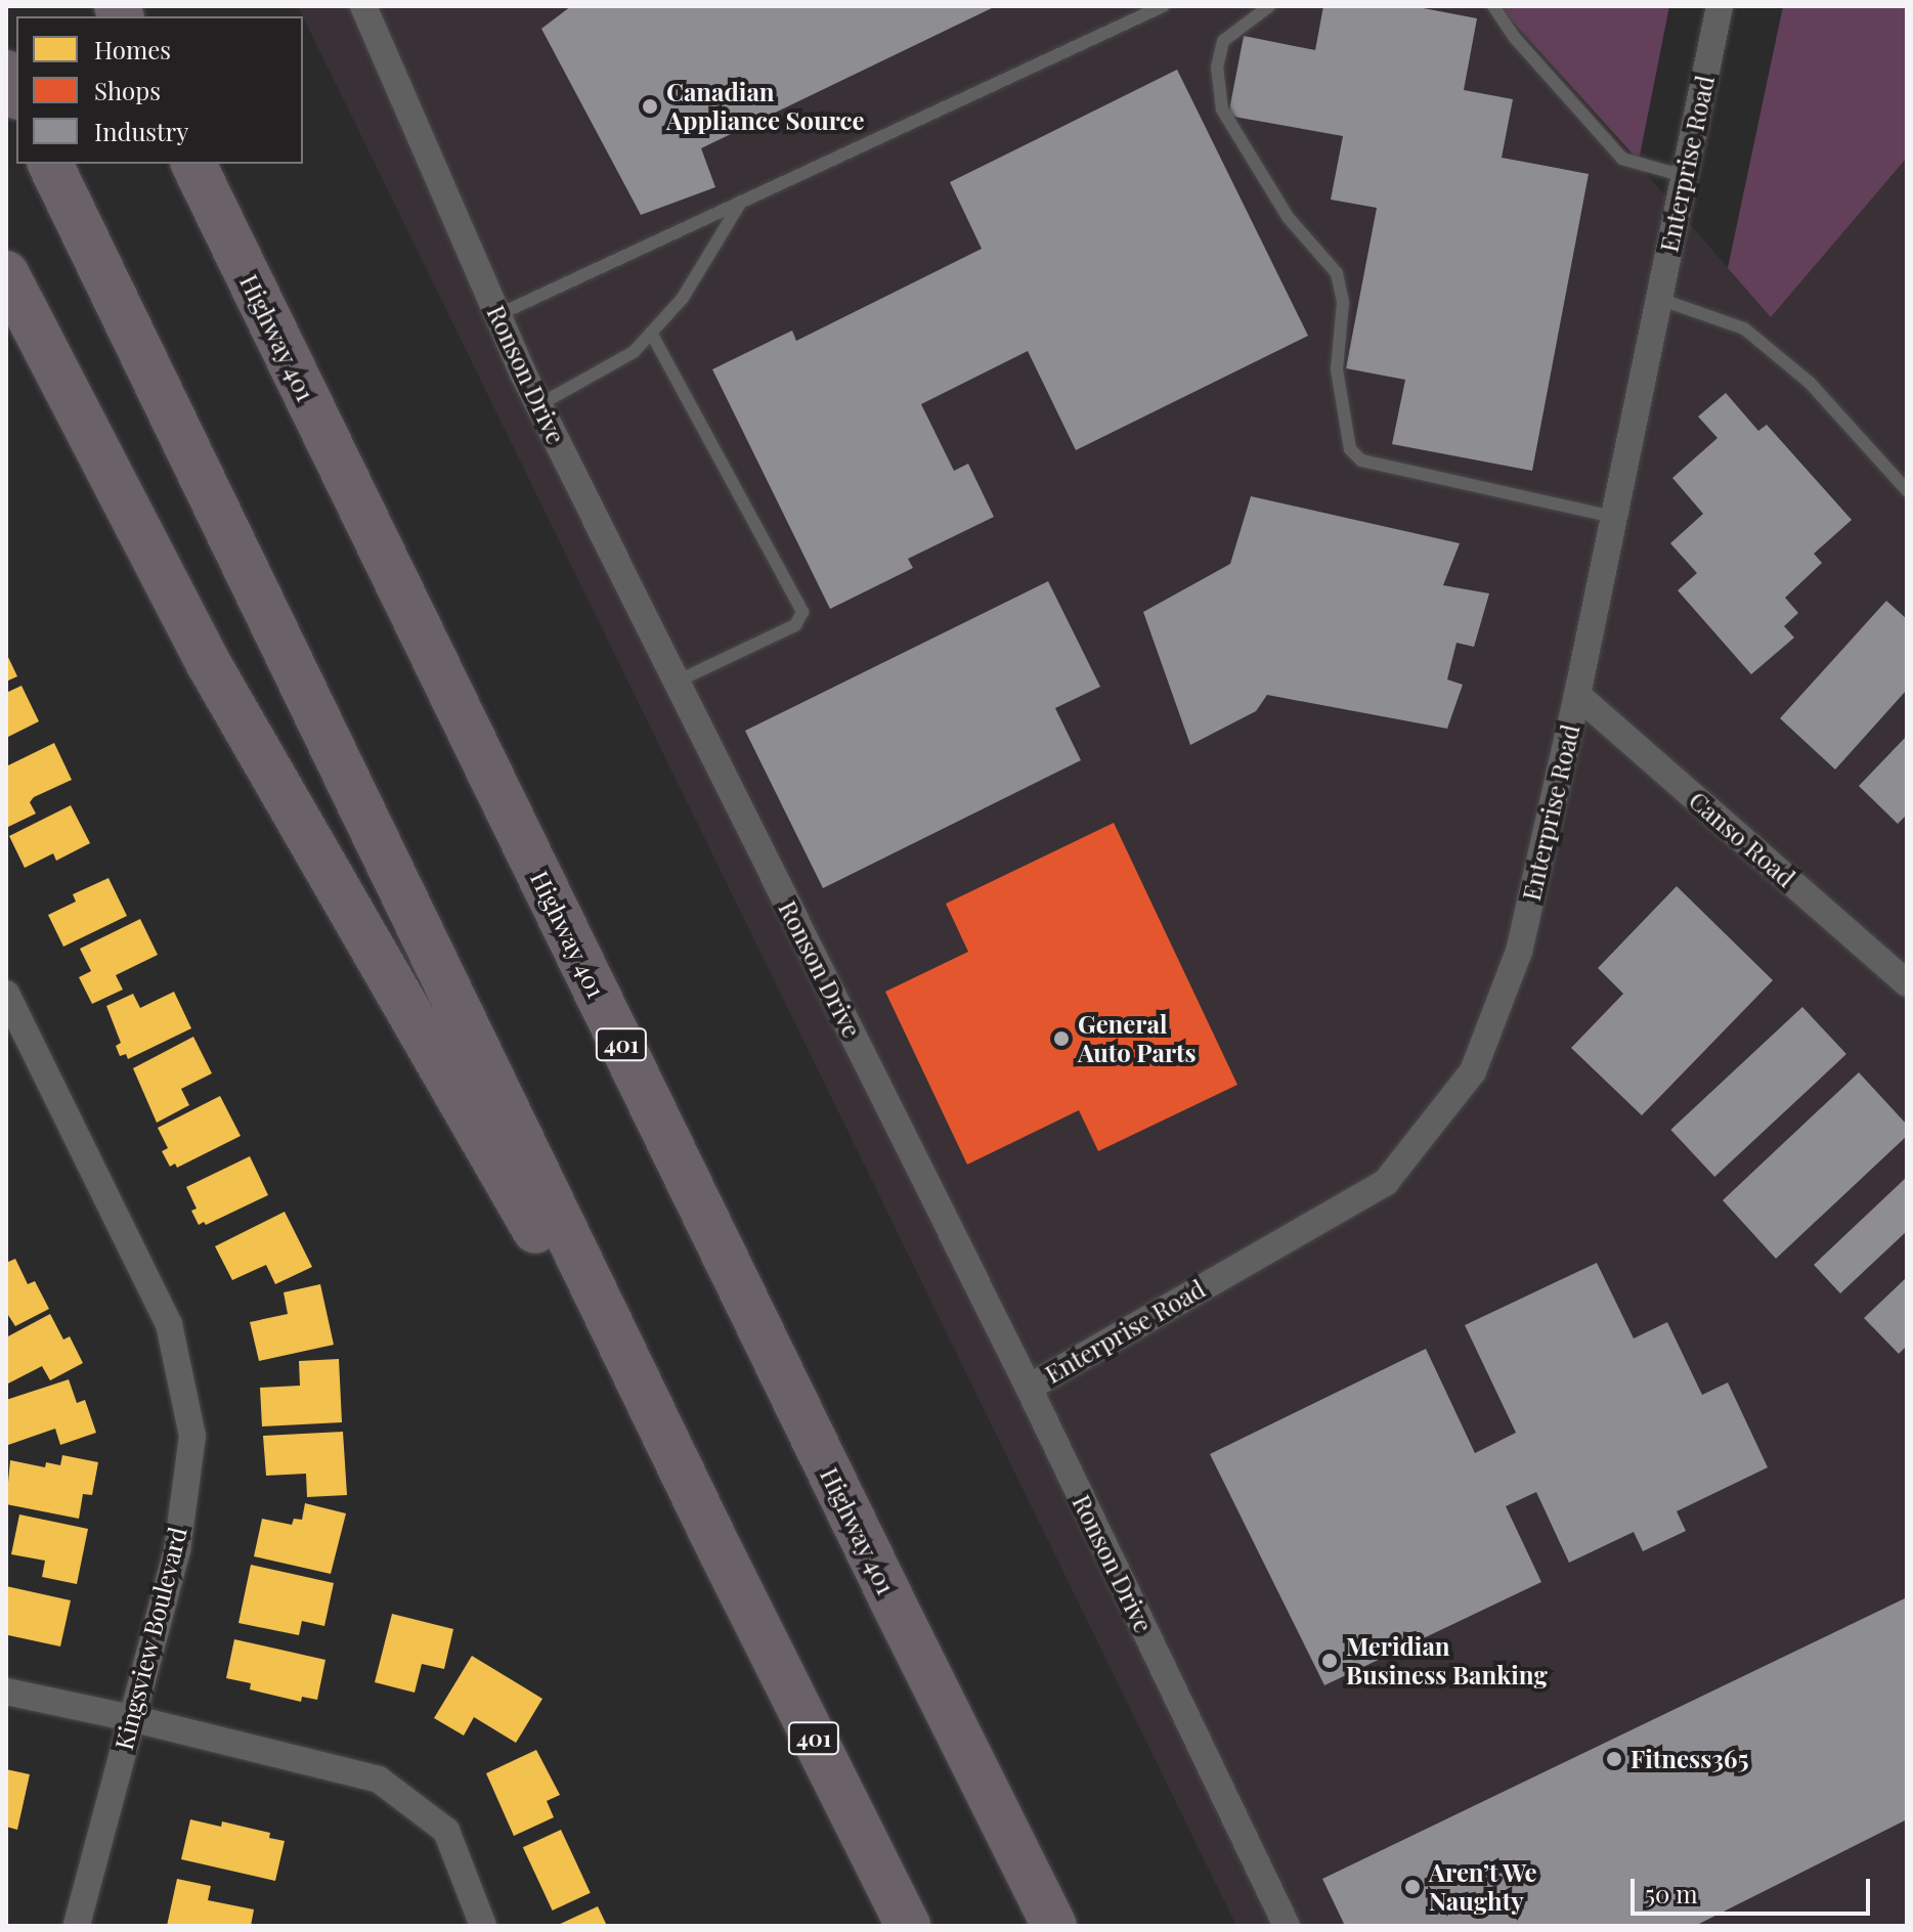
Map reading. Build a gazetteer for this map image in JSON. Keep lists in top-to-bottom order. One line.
{"streets":{"highway":["Highway 401","401"],"street":["Enterprise Road","Ronson Drive","Canso Road","Kingsview Boulevard"]},"crossings":[["Enterprise Road","Ronson Drive"],["Enterprise Road","Canso Road"]],"places":["Canadian Appliance Source","General Auto Parts","Meridian Business Banking","Fitness365","Aren’t We Naughty"],"legend":["Homes","Shops","Industry"],"scale_bar":"50 m"}
